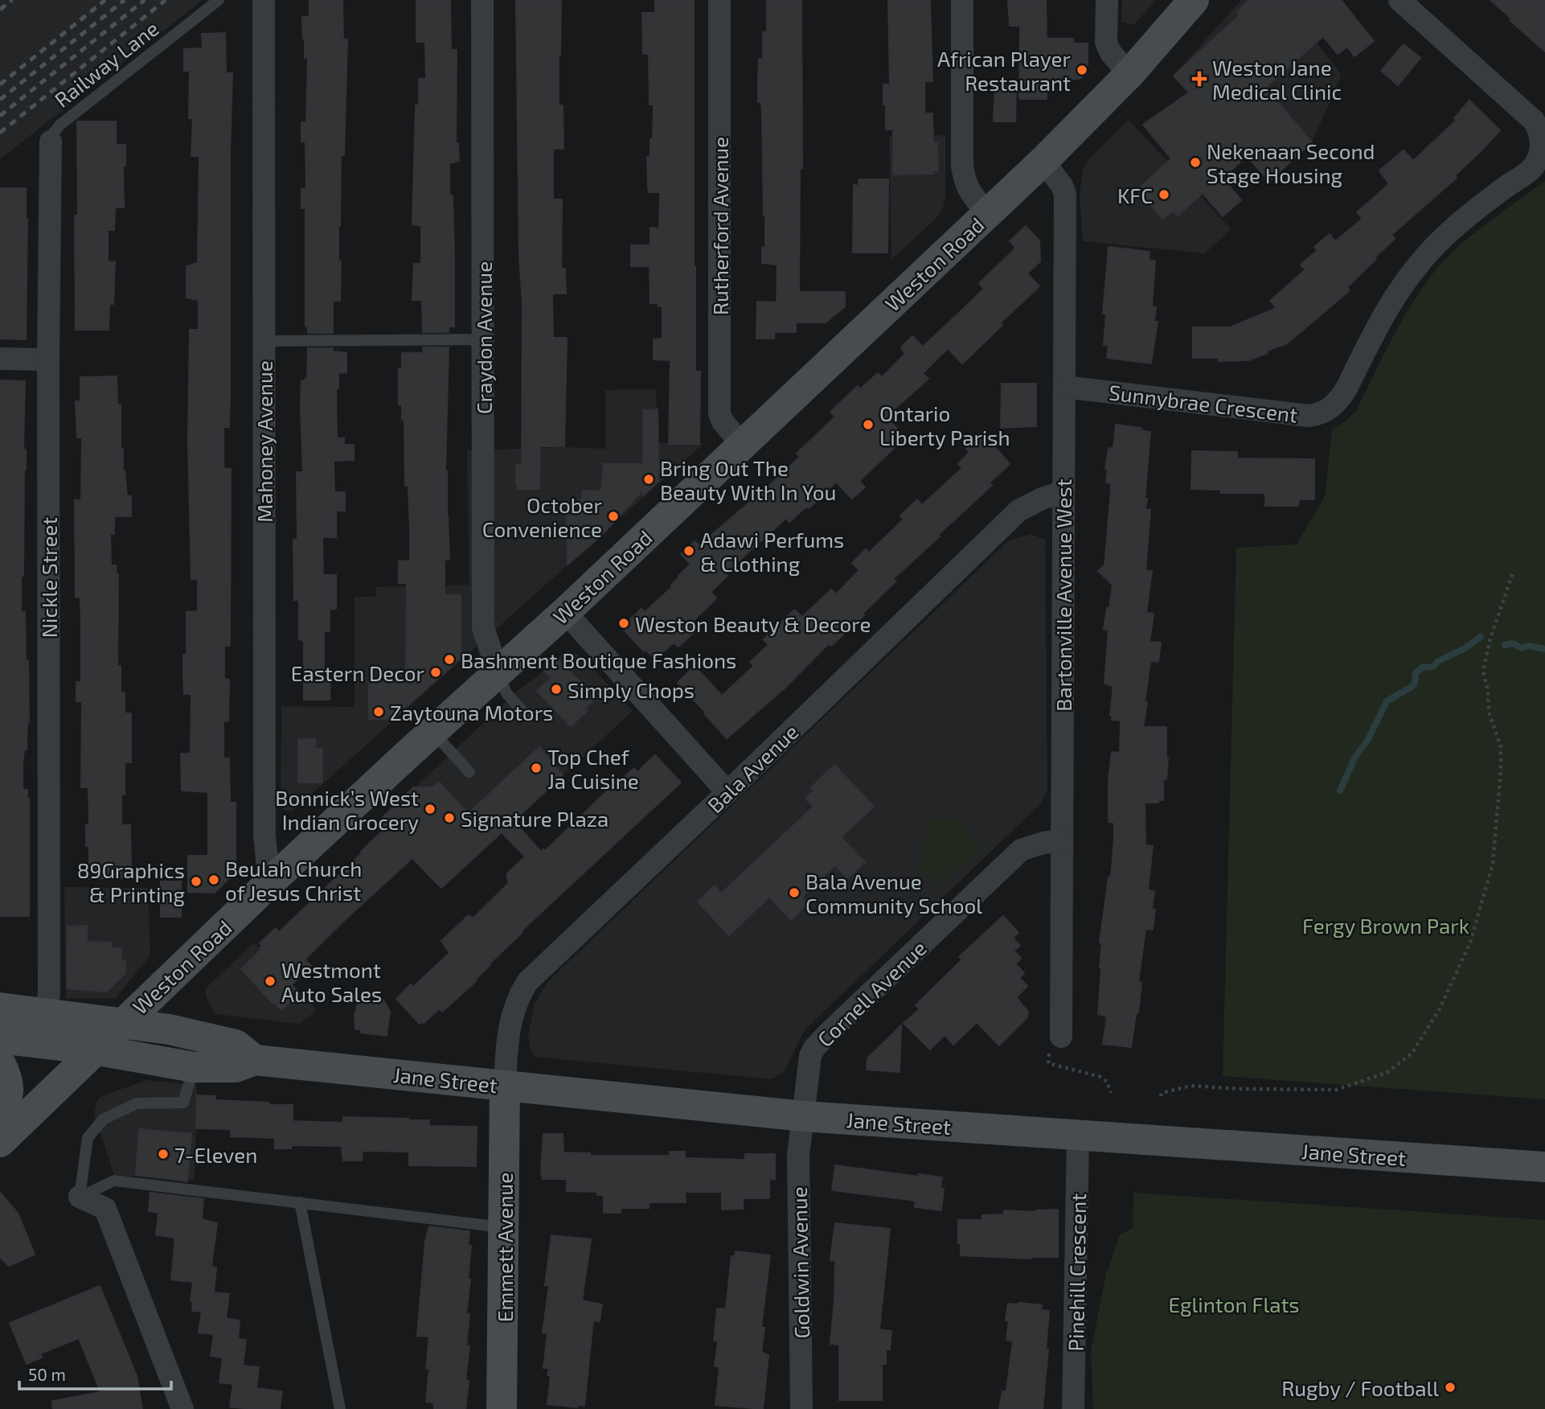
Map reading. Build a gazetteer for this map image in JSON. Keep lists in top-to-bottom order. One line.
{"streets":{"main road":["Weston Road","Jane Street","Emmett Avenue"],"street":["Rutherford Avenue","Craydon Avenue","Sunnybrae Crescent","Mahoney Avenue","Nickle Street","Bartonville Avenue West","Bala Avenue","Cornell Avenue","Goldwin Avenue","Pinehill Crescent"],"lane":["Railway Lane"]},"crossings":[["Railway Lane","Nickle Street"],["Rutherford Avenue","Weston Road"],["Weston Road","Craydon Avenue"],["Weston Road","Mahoney Avenue"],["Weston Road","Bartonville Avenue West"],["Weston Road","Jane Street"],["Sunnybrae Crescent","Bartonville Avenue West"],["Nickle Street","Jane Street"],["Bartonville Avenue West","Bala Avenue"],["Bartonville Avenue West","Cornell Avenue"],["Bala Avenue","Jane Street"],["Bala Avenue","Emmett Avenue"],["Cornell Avenue","Jane Street"],["Cornell Avenue","Goldwin Avenue"],["Jane Street","Emmett Avenue"],["Jane Street","Goldwin Avenue"],["Jane Street","Pinehill Crescent"]],"parks":["Fergy Brown Park","Eglinton Flats"],"places":{"other":["African Player Restaurant","Nekenaan Second Stage Housing","KFC","Ontario Liberty Parish","Bring Out The Beauty With In You","October Convenience","Adawi Perfums & Clothing","Weston Beauty & Decore","Bashment Boutique Fashions","Eastern Decor","Simply Chops","Zaytouna Motors","Top Chef Ja Cuisine","Bonnick’s West Indian Grocery","Signature Plaza","Beulah Church of Jesus Christ","89Graphics & Printing","Bala Avenue Community School","Westmont Auto Sales","7-Eleven","Rugby / Football"],"health":["Weston Jane Medical Clinic"]},"scale_bar":"50 m"}
